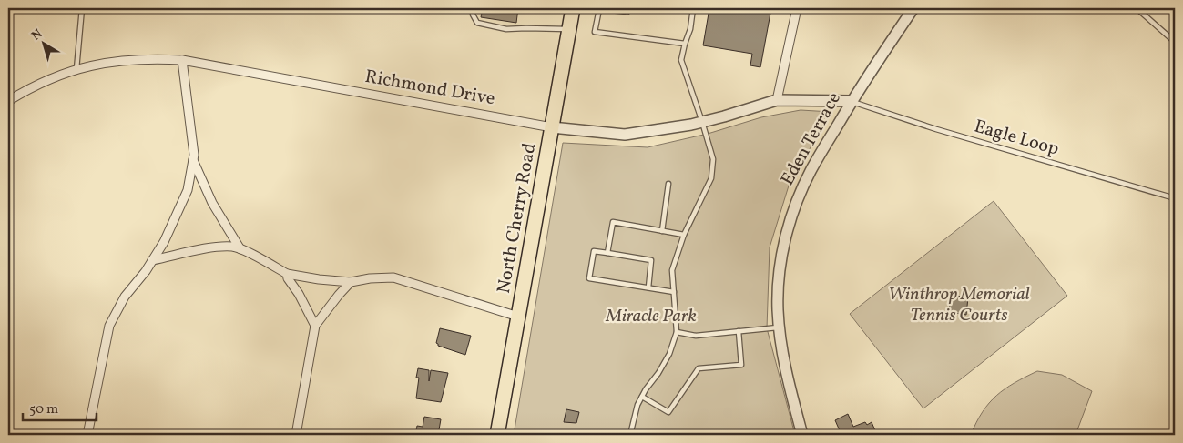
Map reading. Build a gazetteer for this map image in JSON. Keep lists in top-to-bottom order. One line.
{"streets":{"main road":["North Cherry Road"],"street":["Richmond Drive","Eden Terrace"],"lane":["Eagle Loop"]},"crossings":[["Richmond Drive","Eagle Loop"],["Richmond Drive","Eden Terrace"],["Richmond Drive","North Cherry Road"],["Eagle Loop","Eden Terrace"]],"parks":["Winthrop Memorial Tennis Courts","Miracle Park"],"scale_bar":"50 m","north":"top left"}
